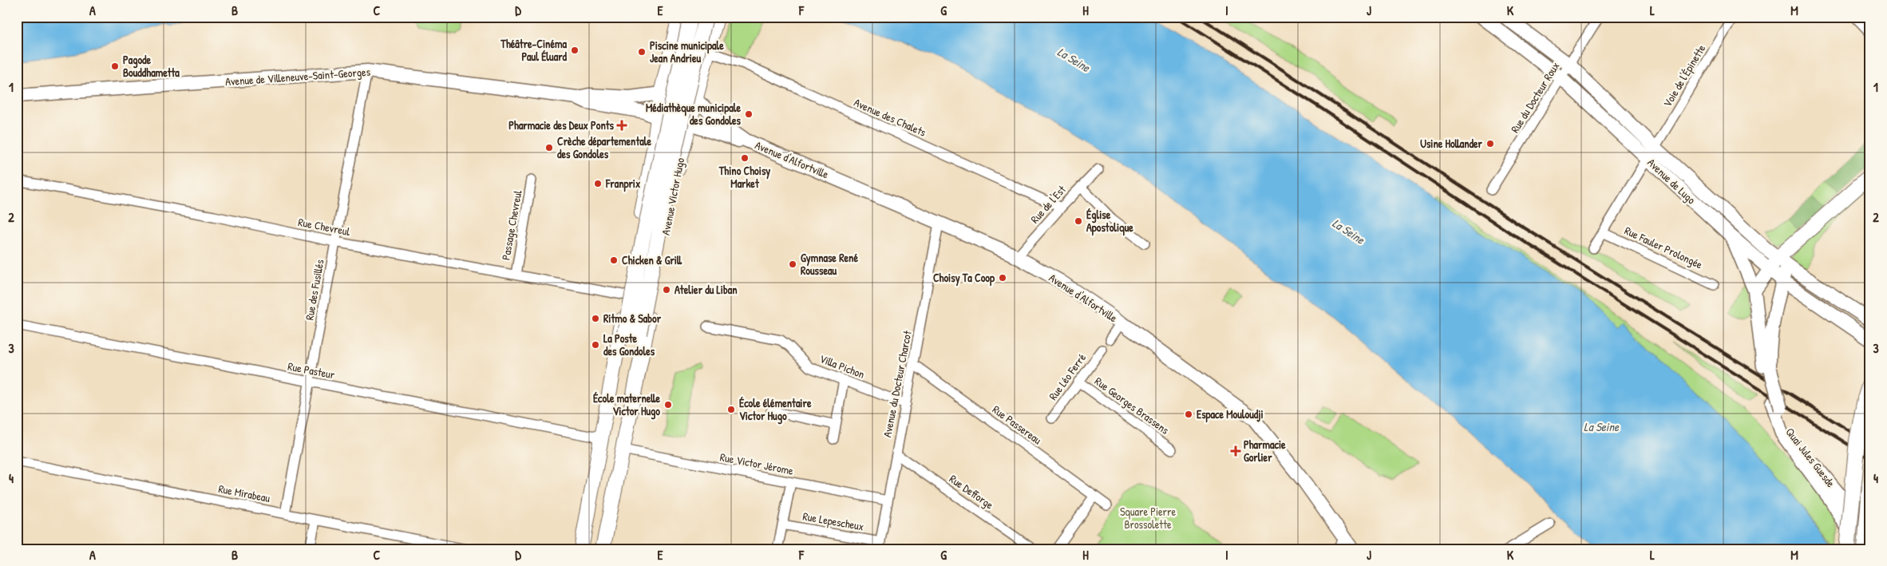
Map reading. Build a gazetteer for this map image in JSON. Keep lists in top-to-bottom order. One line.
{"streets":{"main road":["Avenue de Villeneuve-Saint-Georges","Avenue d'Alfortville","Avenue de Lugo","Avenue Victor Hugo","Quai Jules Guesde"],"street":["Voie de l'Épinette","Rue du Docteur Roux","Avenue des Chalets","Rue de l'Est","Passage Chevreul","Rue Chevreul","Rue Fauler Prolongée","Rue des Fusillés","Villa Pichon","Rue Pasteur","Rue Léo Ferré","Avenue du Docteur Charcot","Rue Georges Brassens","Rue Passereau","Rue Victor Jérome","Rue Defforge","Rue Mirabeau","Rue Lepescheux"]},"crossings":[["Voie de l'Épinette","Avenue de Lugo"],["Avenue de Villeneuve-Saint-Georges","Avenue d'Alfortville"],["Avenue de Villeneuve-Saint-Georges","Avenue Victor Hugo"],["Avenue de Villeneuve-Saint-Georges","Rue des Fusillés"],["Rue du Docteur Roux","Avenue de Lugo"],["Avenue des Chalets","Avenue Victor Hugo"],["Avenue des Chalets","Rue de l'Est"],["Avenue d'Alfortville","Avenue Victor Hugo"],["Avenue d'Alfortville","Rue de l'Est"],["Avenue d'Alfortville","Avenue du Docteur Charcot"],["Avenue de Lugo","Quai Jules Guesde"],["Avenue Victor Hugo","Rue Chevreul"],["Avenue Victor Hugo","Rue Pasteur"],["Avenue Victor Hugo","Rue Victor Jérome"],["Passage Chevreul","Rue Chevreul"],["Rue Chevreul","Rue des Fusillés"],["Rue des Fusillés","Rue Pasteur"],["Rue des Fusillés","Rue Mirabeau"],["Villa Pichon","Avenue du Docteur Charcot"],["Rue Léo Ferré","Rue Georges Brassens"],["Avenue du Docteur Charcot","Rue Passereau"],["Avenue du Docteur Charcot","Rue Victor Jérome"],["Avenue du Docteur Charcot","Rue Defforge"],["Avenue du Docteur Charcot","Rue Lepescheux"]],"water":["La Seine"],"parks":["Square Pierre Brossolette"],"places":{"other":["Théâtre-Cinéma Paul Éluard","Piscine municipale Jean Andrieu","Pagode Bouddhametta","Médiathèque municipale des Gondoles","Usine Hollander","Crèche départementale des Gondoles","Thino Choisy Market","Franprix","Église Apostolique","Chicken & Grill","Gymnase René Rousseau","Choisy Ta Coop","Atelier du Liban","Ritmo & Sabor","La Poste des Gondoles","École maternelle Victor Hugo","École élémentaire Victor Hugo","Espace Mouloudji"],"health":["Pharmacie des Deux Ponts","Pharmacie Gorlier"]},"grid":{"columns":["A","B","C","D","E","F","G","H","I","J","K","L","M"],"rows":["1","2","3","4"]}}
